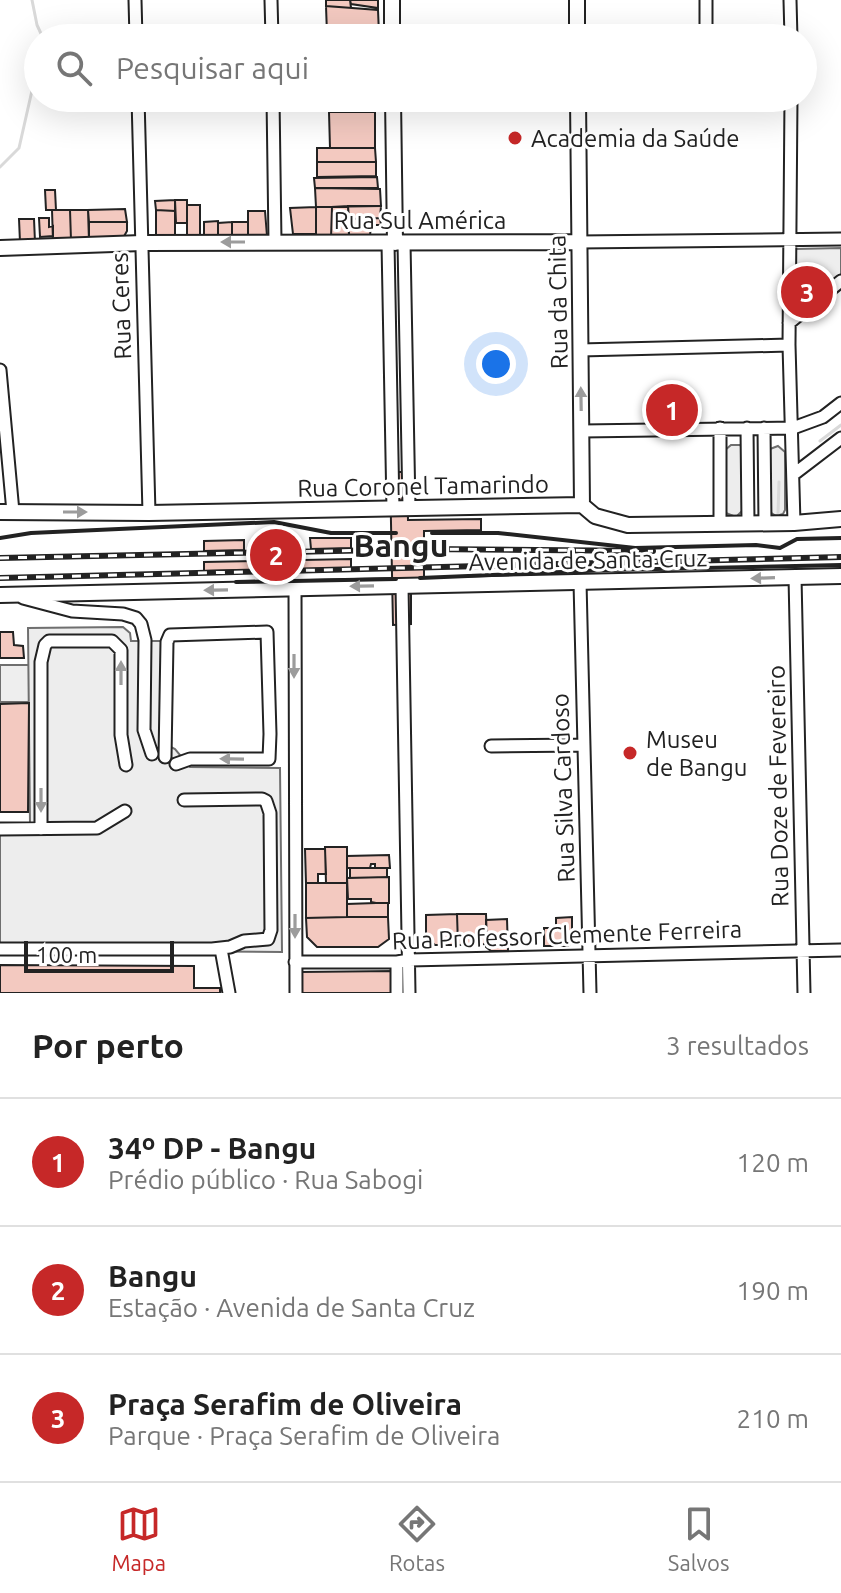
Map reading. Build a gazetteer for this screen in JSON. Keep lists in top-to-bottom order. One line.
{"streets":{"main road":["Rua Sul América","Rua da Chita","Rua Coronel Tamarindo","Avenida de Santa Cruz"],"street":["Rua Ceres","Rua Doze de Fevereiro","Rua Silva Cardoso","Rua Professor Clemente Ferreira"]},"crossings":[["Rua Sul América","Rua da Chita"],["Rua Sul América","Rua Ceres"],["Rua da Chita","Rua Coronel Tamarindo"],["Rua Ceres","Rua Coronel Tamarindo"],["Avenida de Santa Cruz","Rua Doze de Fevereiro"],["Avenida de Santa Cruz","Rua Silva Cardoso"],["Rua Doze de Fevereiro","Rua Professor Clemente Ferreira"],["Rua Silva Cardoso","Rua Professor Clemente Ferreira"]],"one_way":["Avenida de Santa Cruz"],"districts":["Bangu"],"places":["Academia da Saúde","Museu de Bangu"],"scale_bar":"100 m","page":{"search":"Pesquisar aqui","pins":["3","1","2"],"scale":"100 m","heading":["Por perto","3 resultados"],"list":[{"mark":"1","name":"34º DP - Bangu","note":"Prédio público · Rua Sabogi","value":"120 m"},{"mark":"2","name":"Bangu","note":"Estação · Avenida de Santa Cruz","value":"190 m"},{"mark":"3","name":"Praça Serafim de Oliveira","note":"Parque · Praça Serafim de Oliveira","value":"210 m"}],"nav":["Mapa","Rotas","Salvos"]}}
